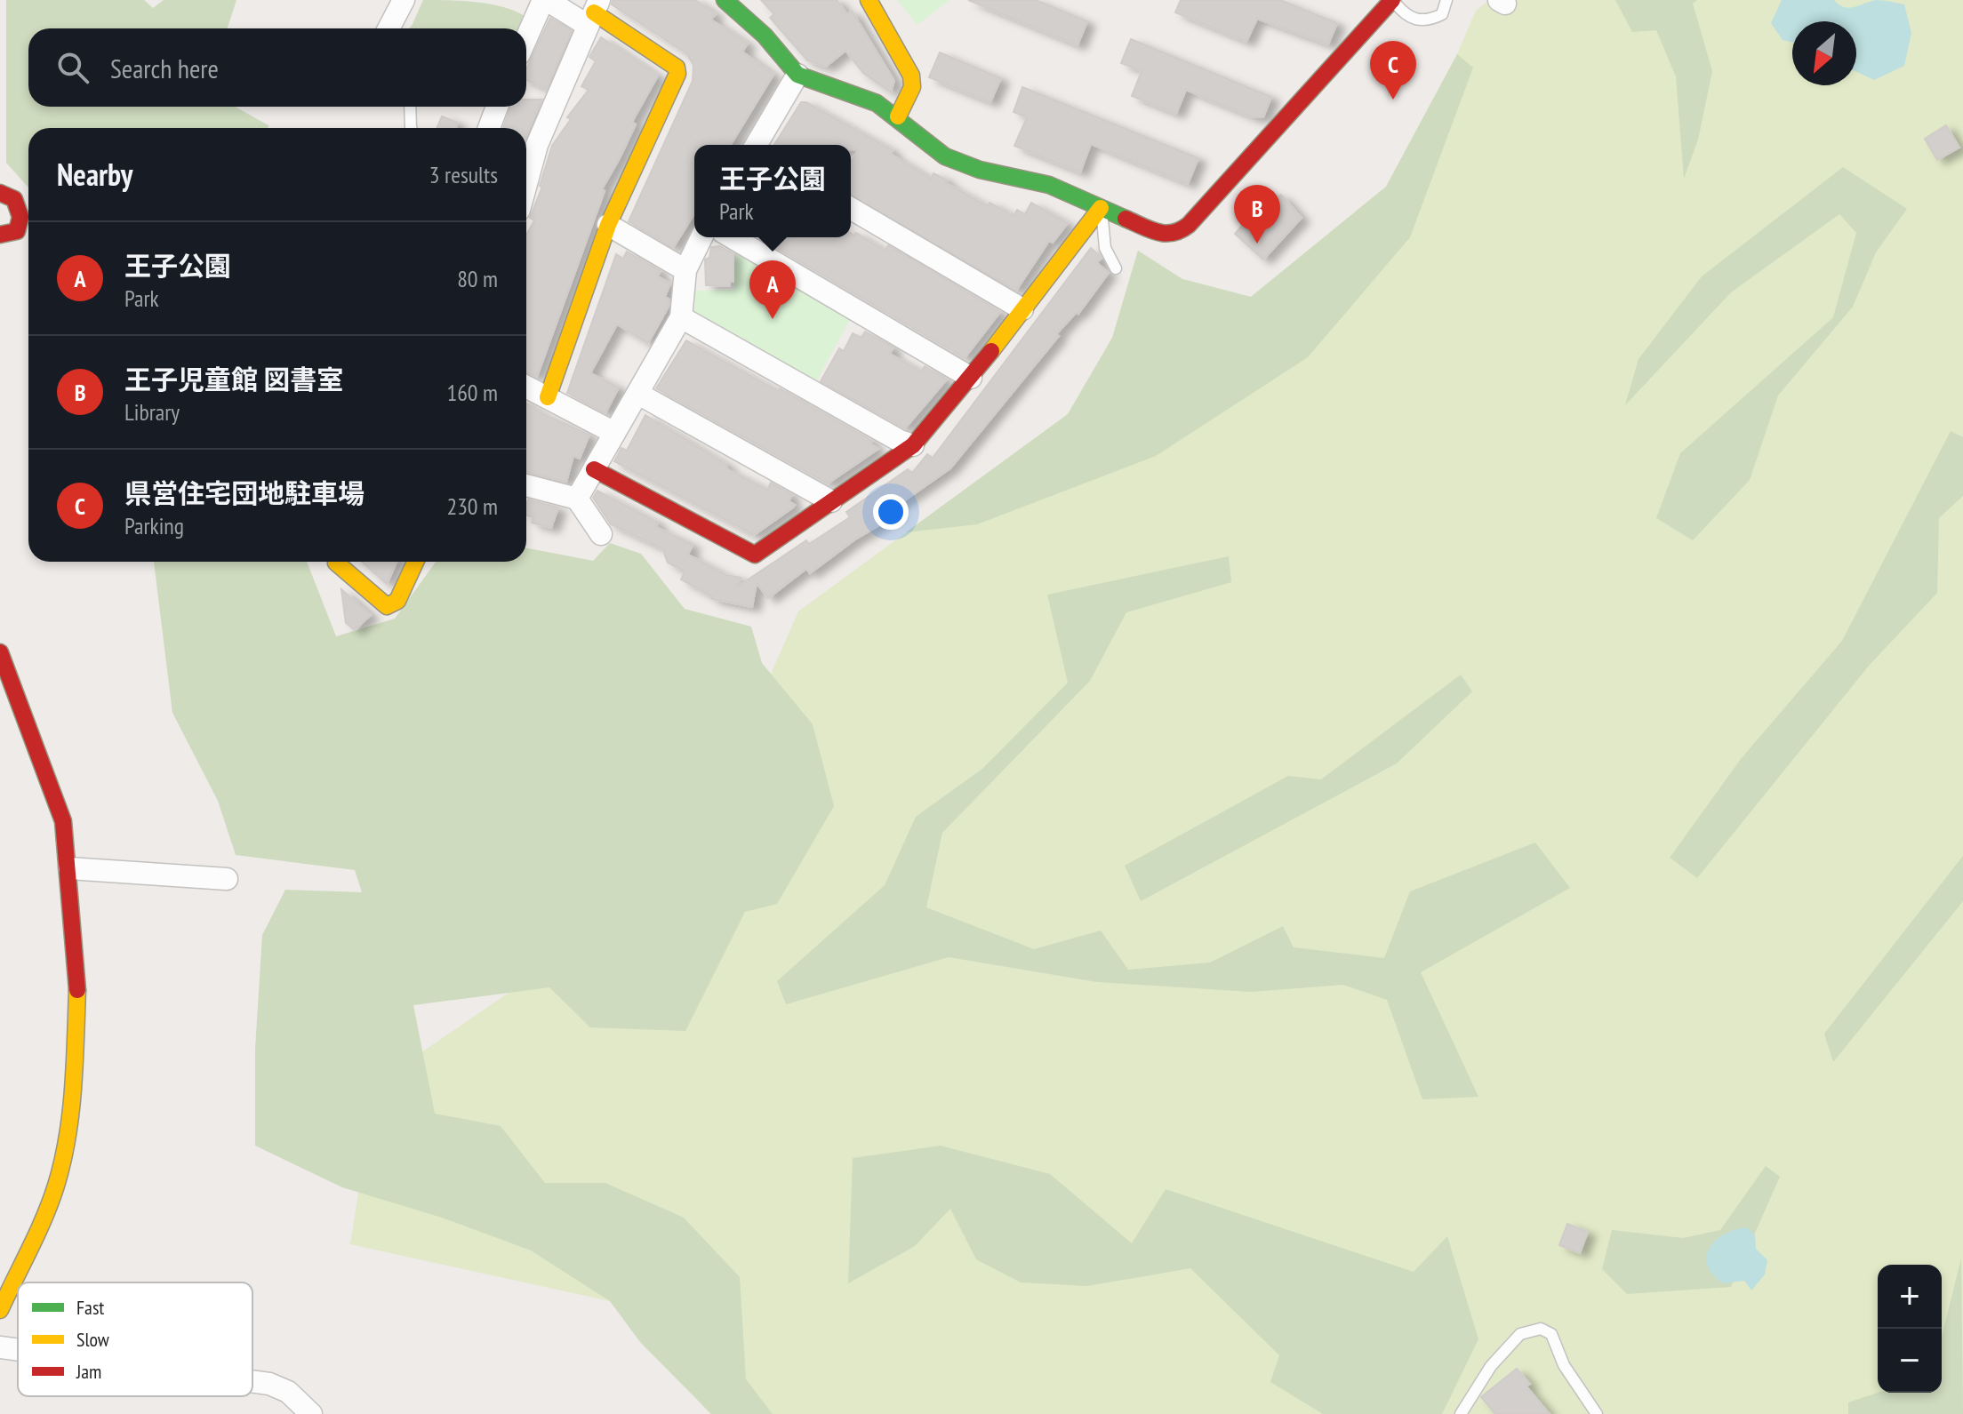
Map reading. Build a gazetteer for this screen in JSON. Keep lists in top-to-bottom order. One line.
{"legend":["Fast","Slow","Jam"],"north":"bottom left","page":{"search":"Search here","pins":["C","B","A"],"heading":["Nearby","3 results"],"popup":["王子公園","Park"],"list":[{"mark":"A","name":"王子公園","note":"Park","value":"80 m"},{"mark":"B","name":"王子児童館 図書室","note":"Library","value":"160 m"},{"mark":"C","name":"県営住宅団地駐車場","note":"Parking","value":"230 m"}],"map_buttons":["+","−"]}}
